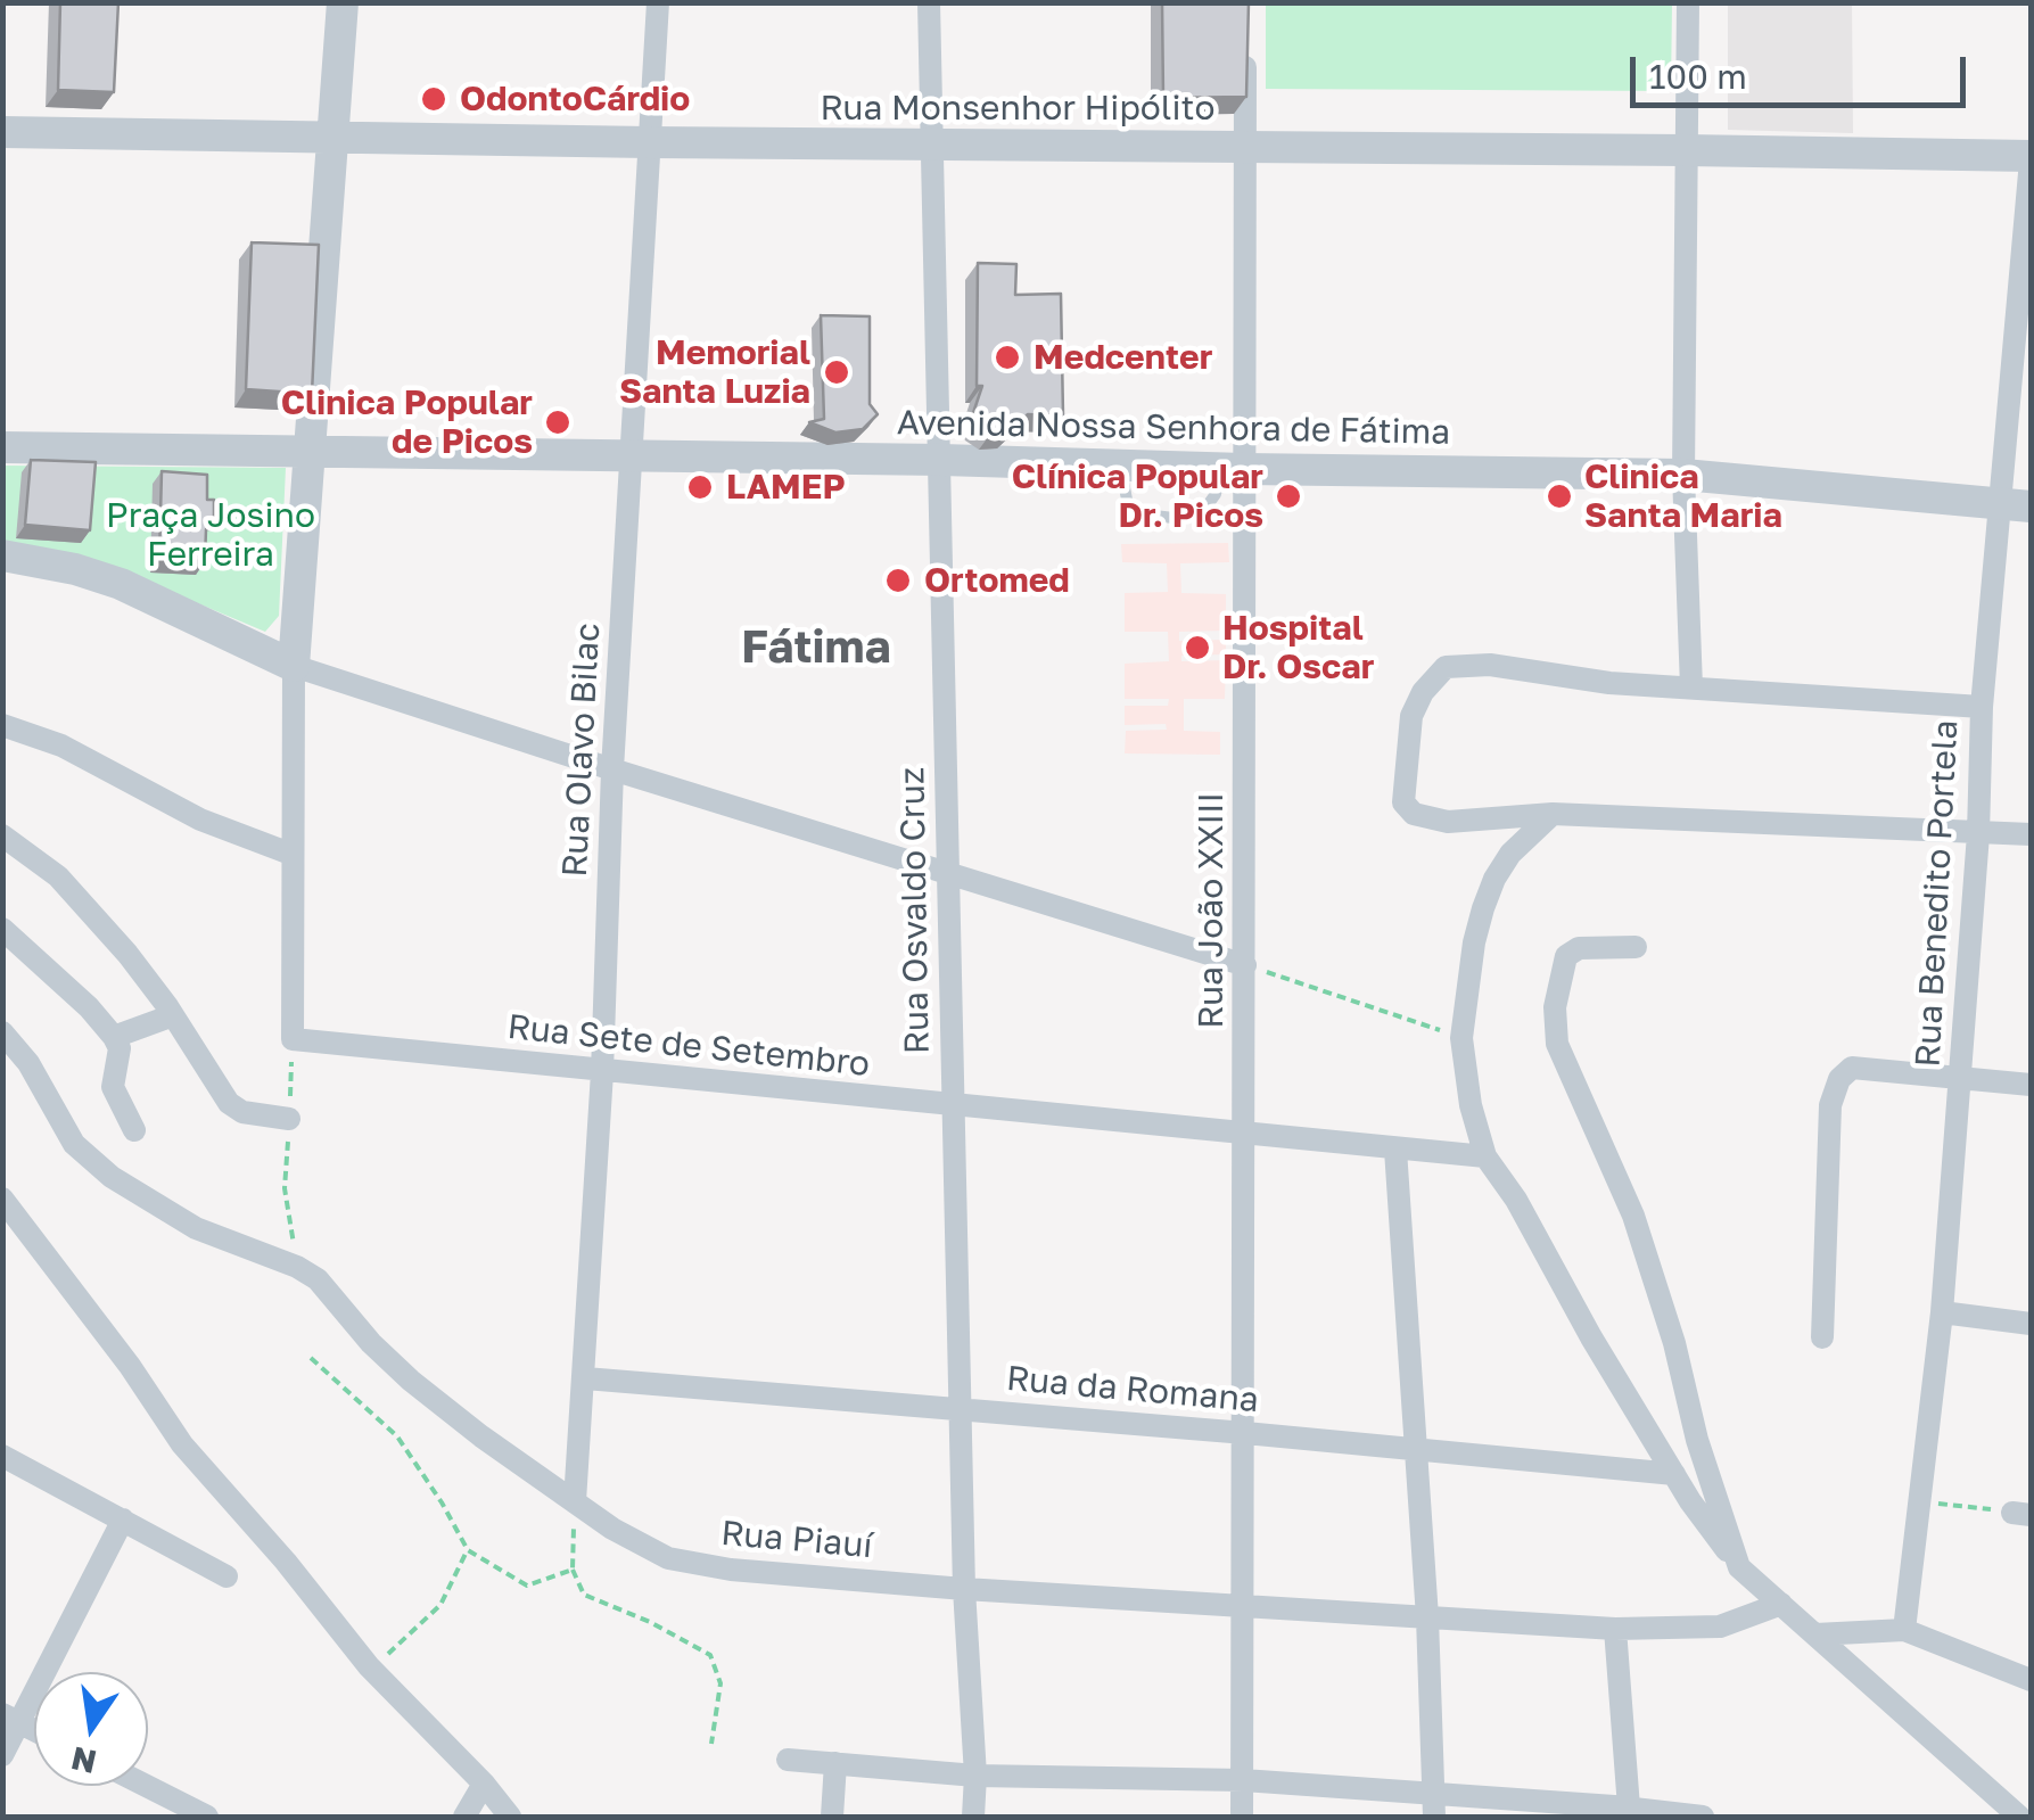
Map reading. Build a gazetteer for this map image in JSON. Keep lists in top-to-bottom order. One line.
{"streets":{"street":["Rua Monsenhor Hipólito","Avenida Nossa Senhora de Fátima","Rua Olavo Bilac","Rua Benedito Portela","Rua Osvaldo Cruz","Rua João XXIII","Rua Sete de Setembro","Rua da Romana","Rua Piauí"]},"crossings":[["Rua Monsenhor Hipólito","Rua Olavo Bilac"],["Rua Monsenhor Hipólito","Rua Benedito Portela"],["Rua Monsenhor Hipólito","Rua Osvaldo Cruz"],["Rua Monsenhor Hipólito","Rua João XXIII"],["Avenida Nossa Senhora de Fátima","Rua Olavo Bilac"],["Avenida Nossa Senhora de Fátima","Rua Benedito Portela"],["Avenida Nossa Senhora de Fátima","Rua Osvaldo Cruz"],["Avenida Nossa Senhora de Fátima","Rua João XXIII"],["Rua Olavo Bilac","Rua Sete de Setembro"],["Rua Olavo Bilac","Rua da Romana"],["Rua Olavo Bilac","Rua Piauí"],["Rua Osvaldo Cruz","Rua Sete de Setembro"],["Rua Osvaldo Cruz","Rua da Romana"],["Rua Osvaldo Cruz","Rua Piauí"],["Rua João XXIII","Rua Sete de Setembro"],["Rua João XXIII","Rua da Romana"],["Rua João XXIII","Rua Piauí"]],"districts":["Fátima"],"parks":["Praça Josino Ferreira"],"places":["OdontoCárdio","Medcenter","Memorial Santa Luzia","Clinica Popular de Picos","LAMEP","Clínica Popular Dr. Picos","Clinica Santa Maria","Ortomed","Hospital Dr. Oscar"],"scale_bar":"100 m","north":"bottom"}
